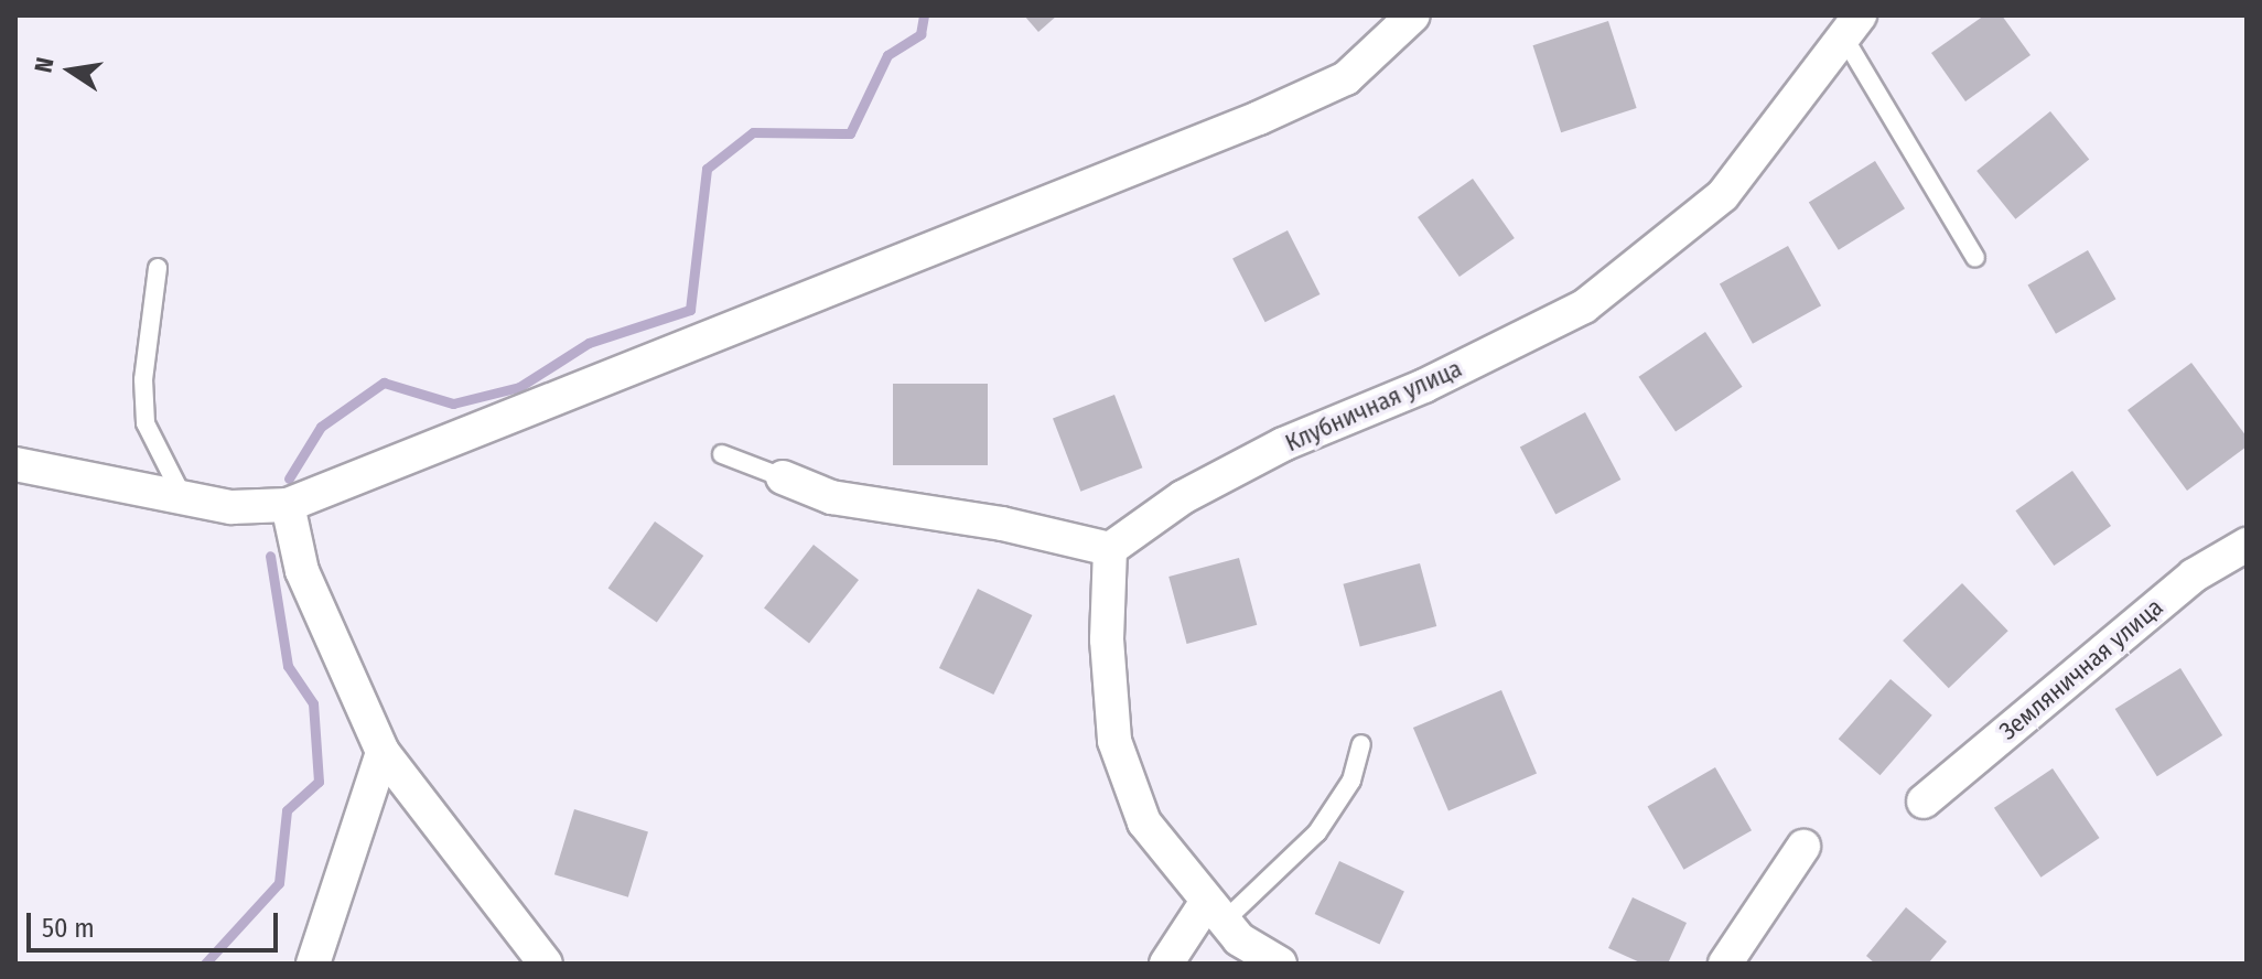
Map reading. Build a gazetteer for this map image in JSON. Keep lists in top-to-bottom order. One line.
{"streets":{"street":["Клубничная улица","Земляничная улица"]},"scale_bar":"50 m","north":"left"}
